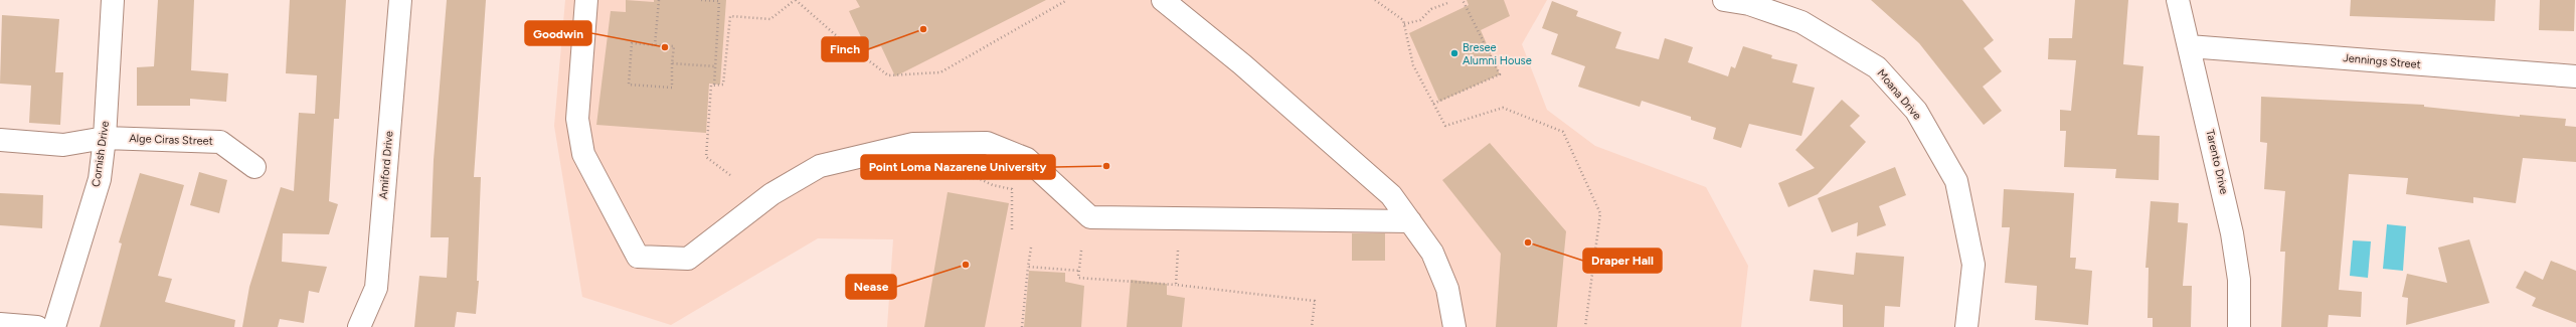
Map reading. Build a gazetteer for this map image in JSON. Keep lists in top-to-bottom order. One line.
{"streets":{"street":["Jennings Street","Moana Drive","Alge Ciras Street","Cornish Drive","Tarento Drive","Amiford Drive"]},"crossings":[["Jennings Street","Tarento Drive"],["Alge Ciras Street","Cornish Drive"]],"places":["Finch","Goodwin","Bresee Alumni House","Point Loma Nazarene University","Draper Hall","Nease"]}
